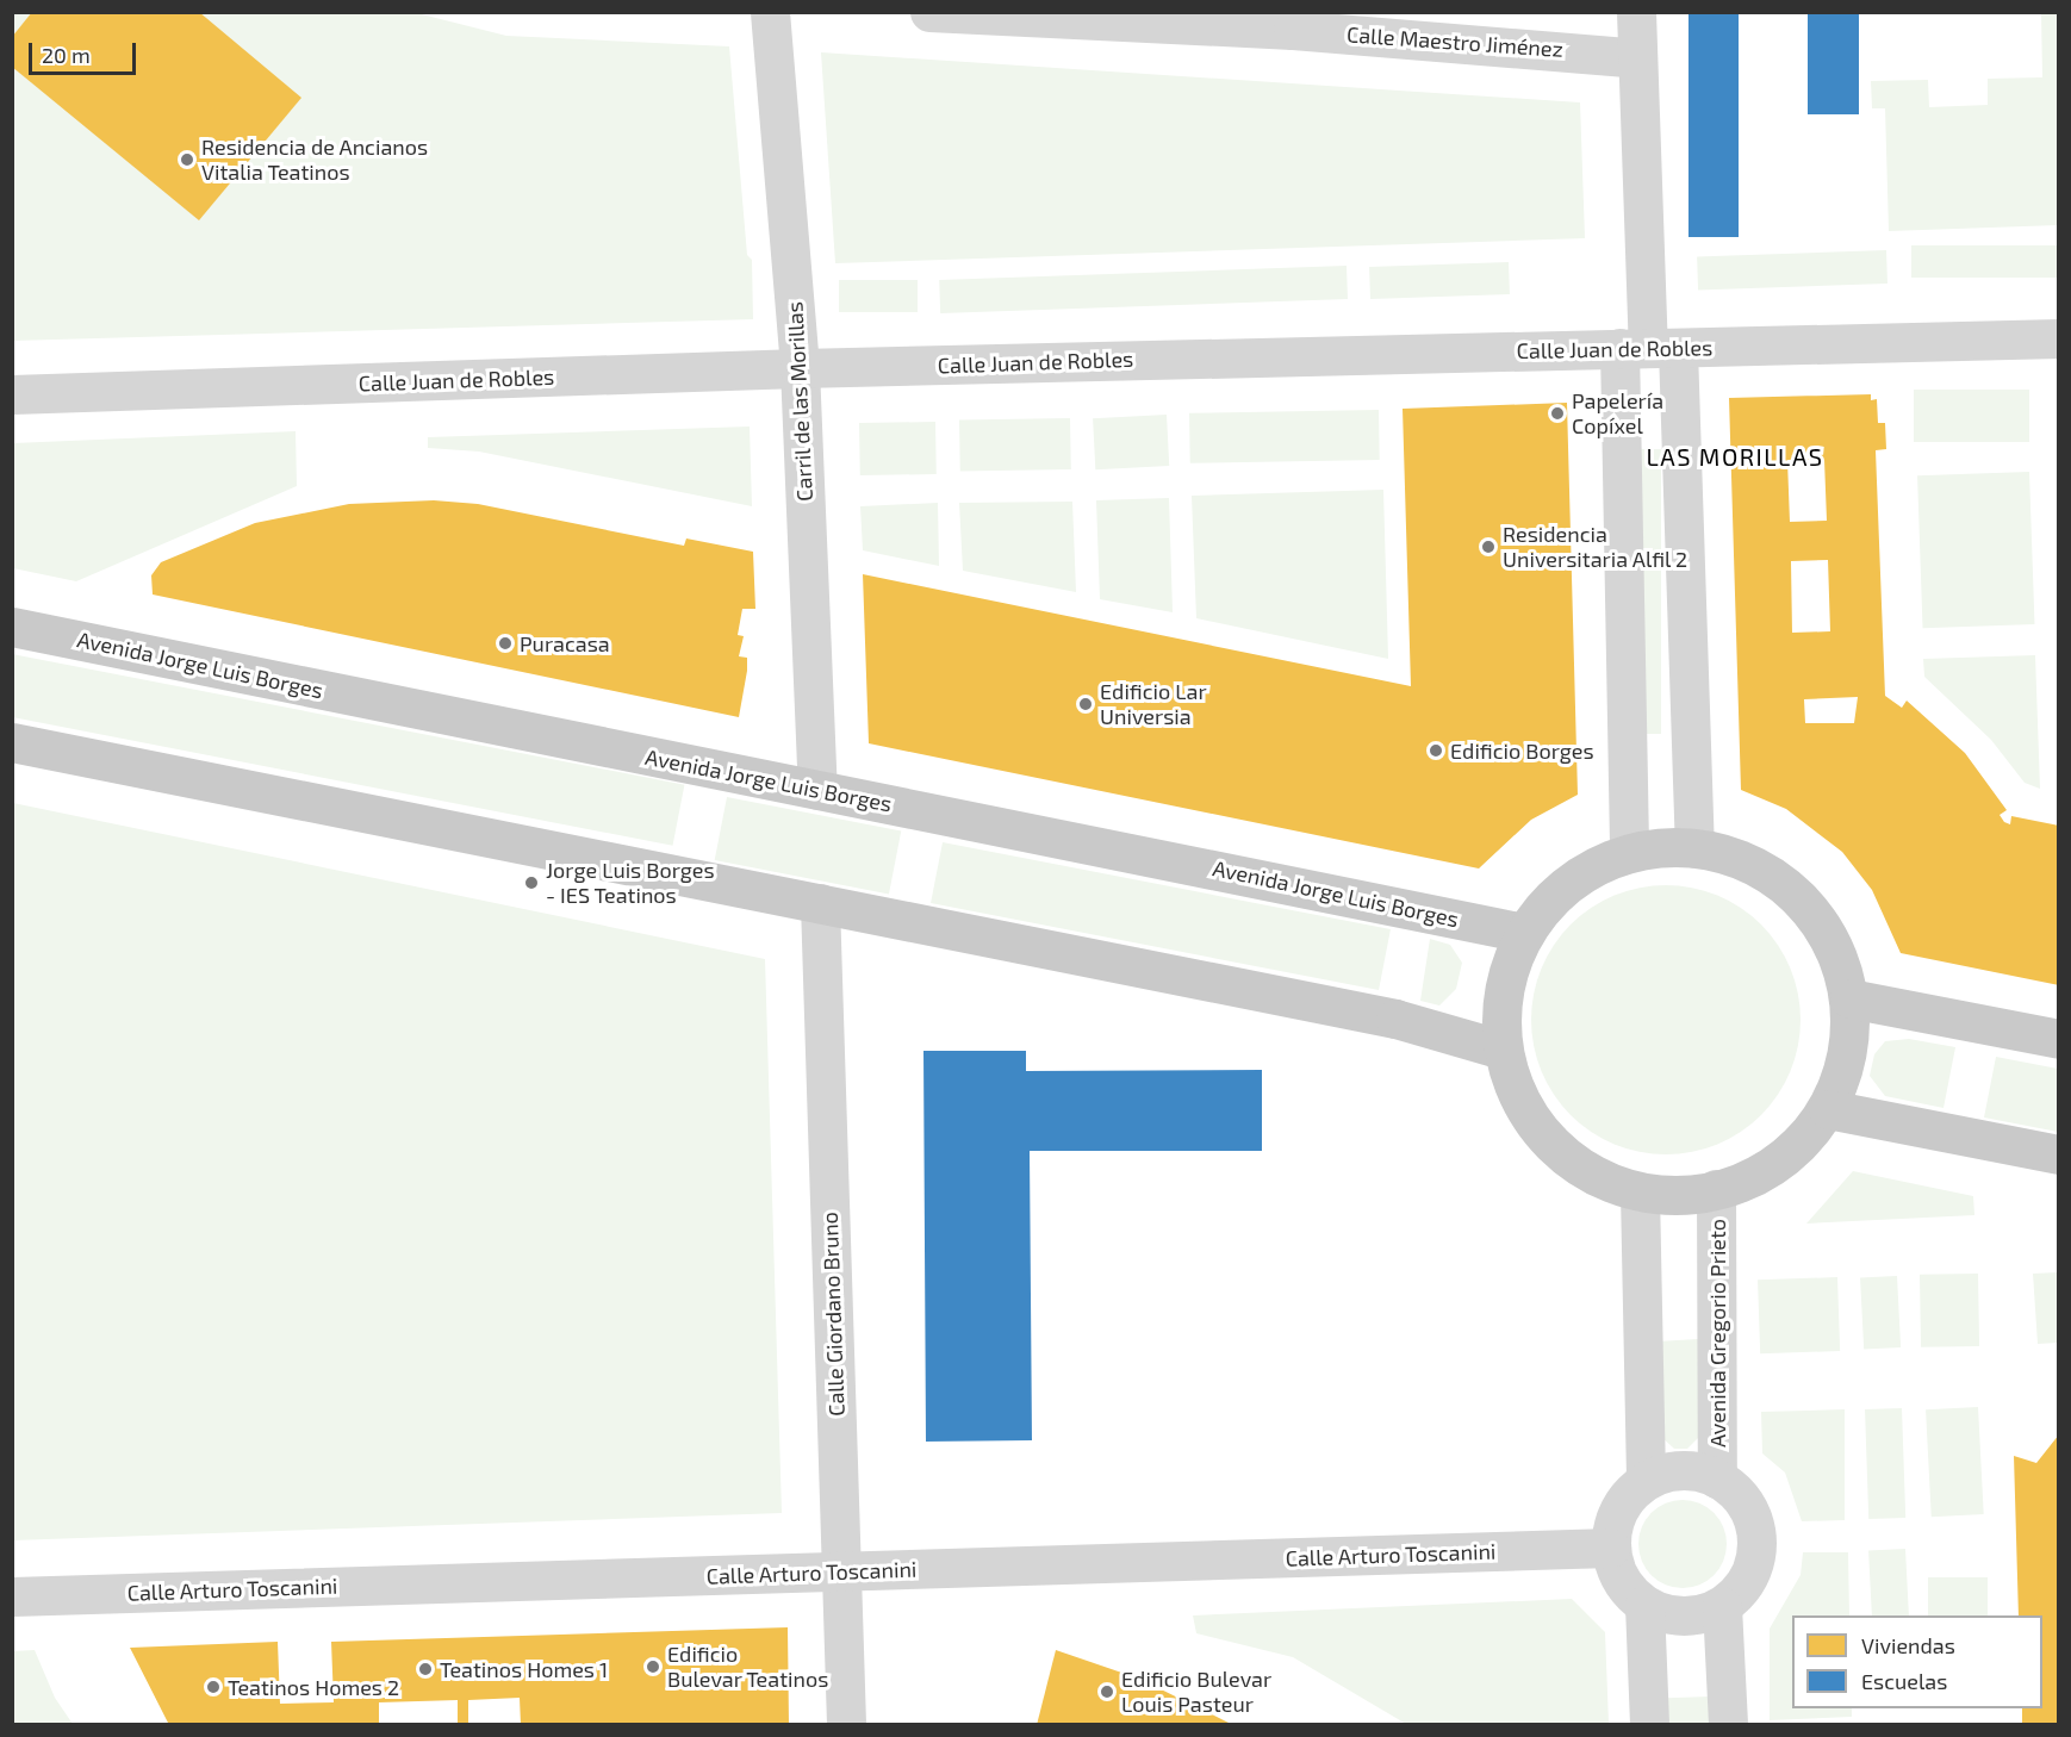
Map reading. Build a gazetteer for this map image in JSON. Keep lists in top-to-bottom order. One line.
{"streets":{"main road":["Avenida Jorge Luis Borges"],"street":["Calle Maestro Jiménez","Calle Juan de Robles","Carril de las Morillas","Calle Giordano Bruno","Avenida Gregorio Prieto","Calle Arturo Toscanini"]},"crossings":[["Calle Juan de Robles","Carril de las Morillas"],["Carril de las Morillas","Avenida Jorge Luis Borges"],["Calle Giordano Bruno","Calle Arturo Toscanini"],["Avenida Gregorio Prieto","Calle Arturo Toscanini"]],"districts":["LAS MORILLAS"],"places":["Residencia de Ancianos Vitalia Teatinos","Papelería Copíxel","Residencia Universitaria Alfil 2","Puracasa","Edificio Lar Universia","Edificio Borges","Jorge Luis Borges - IES Teatinos","Edificio Bulevar Teatinos","Teatinos Homes 1","Teatinos Homes 2","Edificio Bulevar Louis Pasteur"],"legend":["Viviendas","Escuelas"],"scale_bar":"20 m"}
